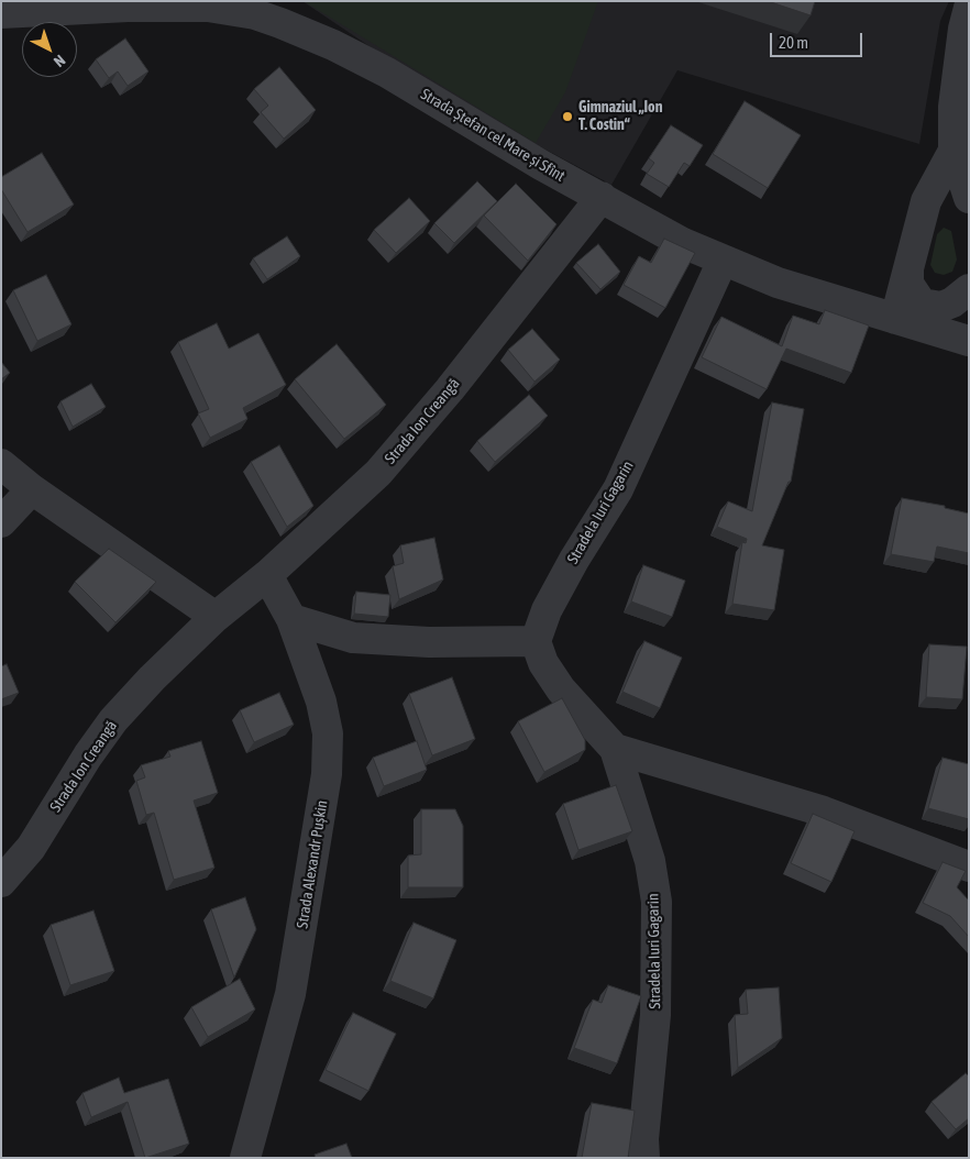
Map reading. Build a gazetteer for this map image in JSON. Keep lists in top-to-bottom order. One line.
{"streets":{"street":["Strada Ștefan cel Mare și Sfînt","Strada Ion Creangă","Stradela Iuri Gagarin","Strada Alexandr Pușkin"]},"crossings":[["Strada Ștefan cel Mare și Sfînt","Strada Ion Creangă"],["Strada Ștefan cel Mare și Sfînt","Stradela Iuri Gagarin"],["Strada Ion Creangă","Strada Alexandr Pușkin"]],"places":["Gimnaziul „Ion T. Costin“"],"scale_bar":"20 m","north":"bottom right"}
